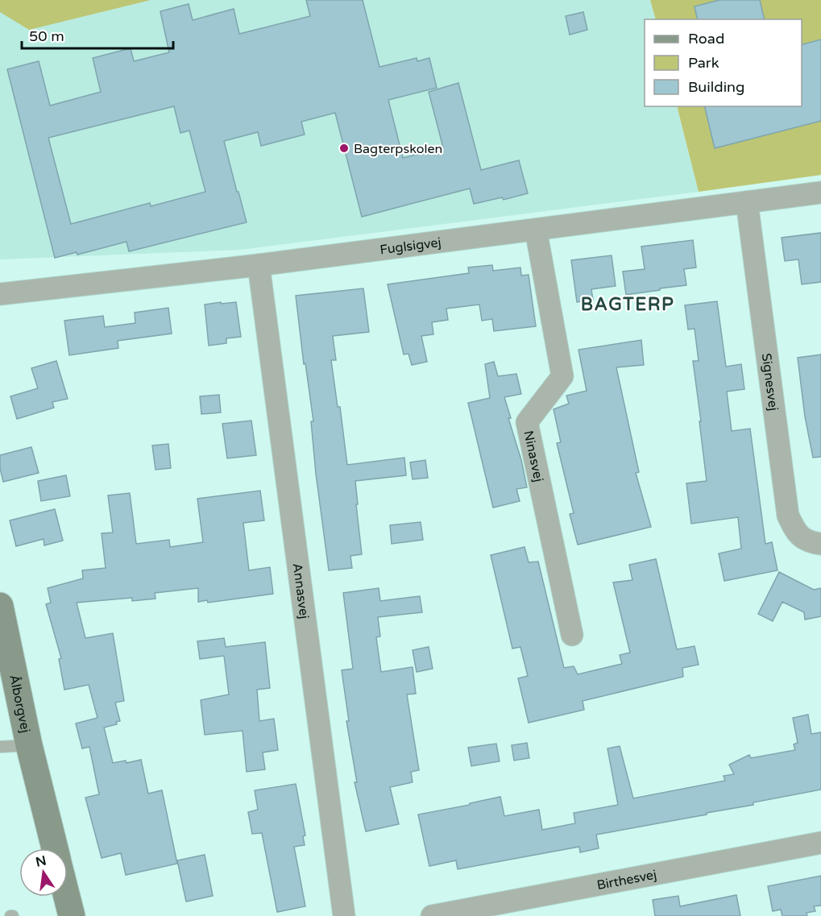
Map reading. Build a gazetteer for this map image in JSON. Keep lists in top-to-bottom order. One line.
{"streets":{"main road":["Ålborgvej"],"street":["Fuglsigvej","Signesvej","Ninasvej","Annasvej","Birthesvej"]},"crossings":[["Fuglsigvej","Signesvej"],["Fuglsigvej","Ninasvej"],["Fuglsigvej","Annasvej"]],"districts":["BAGTERP"],"places":["Bagterpskolen"],"legend":["Road","Park","Building"],"scale_bar":"50 m","north":"top"}
